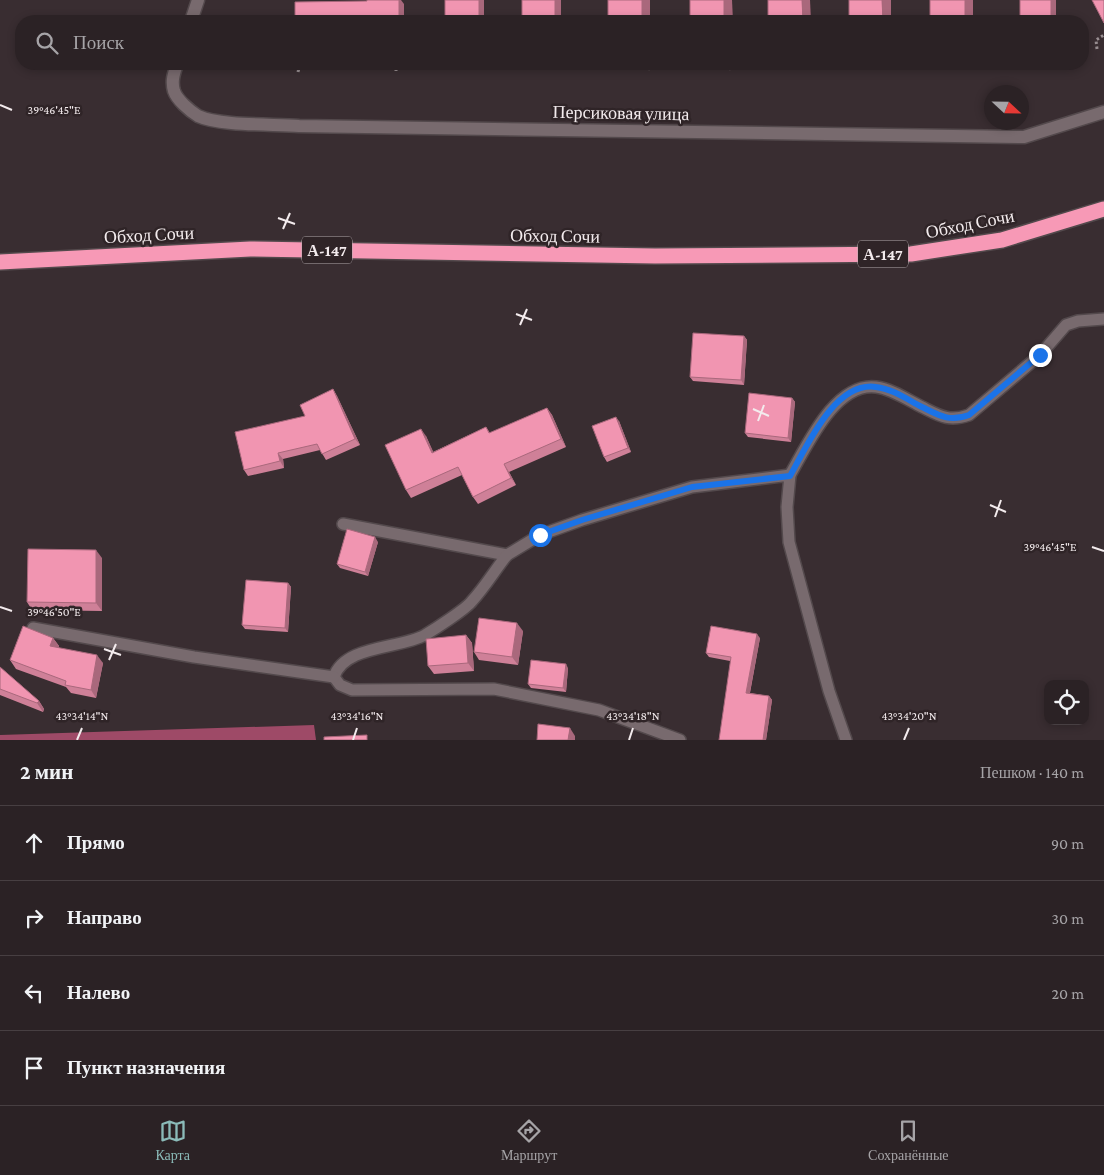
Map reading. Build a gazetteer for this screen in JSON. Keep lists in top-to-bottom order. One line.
{"streets":{"highway":["Обход Сочи","А-147"],"street":["Персиковая улица"]},"north":"right","page":{"search":"Поиск","heading":["2 мин","Пешком · 140 m"],"list":[["Прямо","90 m"],["Направо","30 m"],["Налево","20 m"],"Пункт назначения"],"nav":["Карта","Маршрут","Сохранённые"]},"coordinates":["39°46'45\"E","39°46'50\"E","43°34'14\"N","43°34'16\"N","43°34'18\"N","43°34'20\"N"]}
